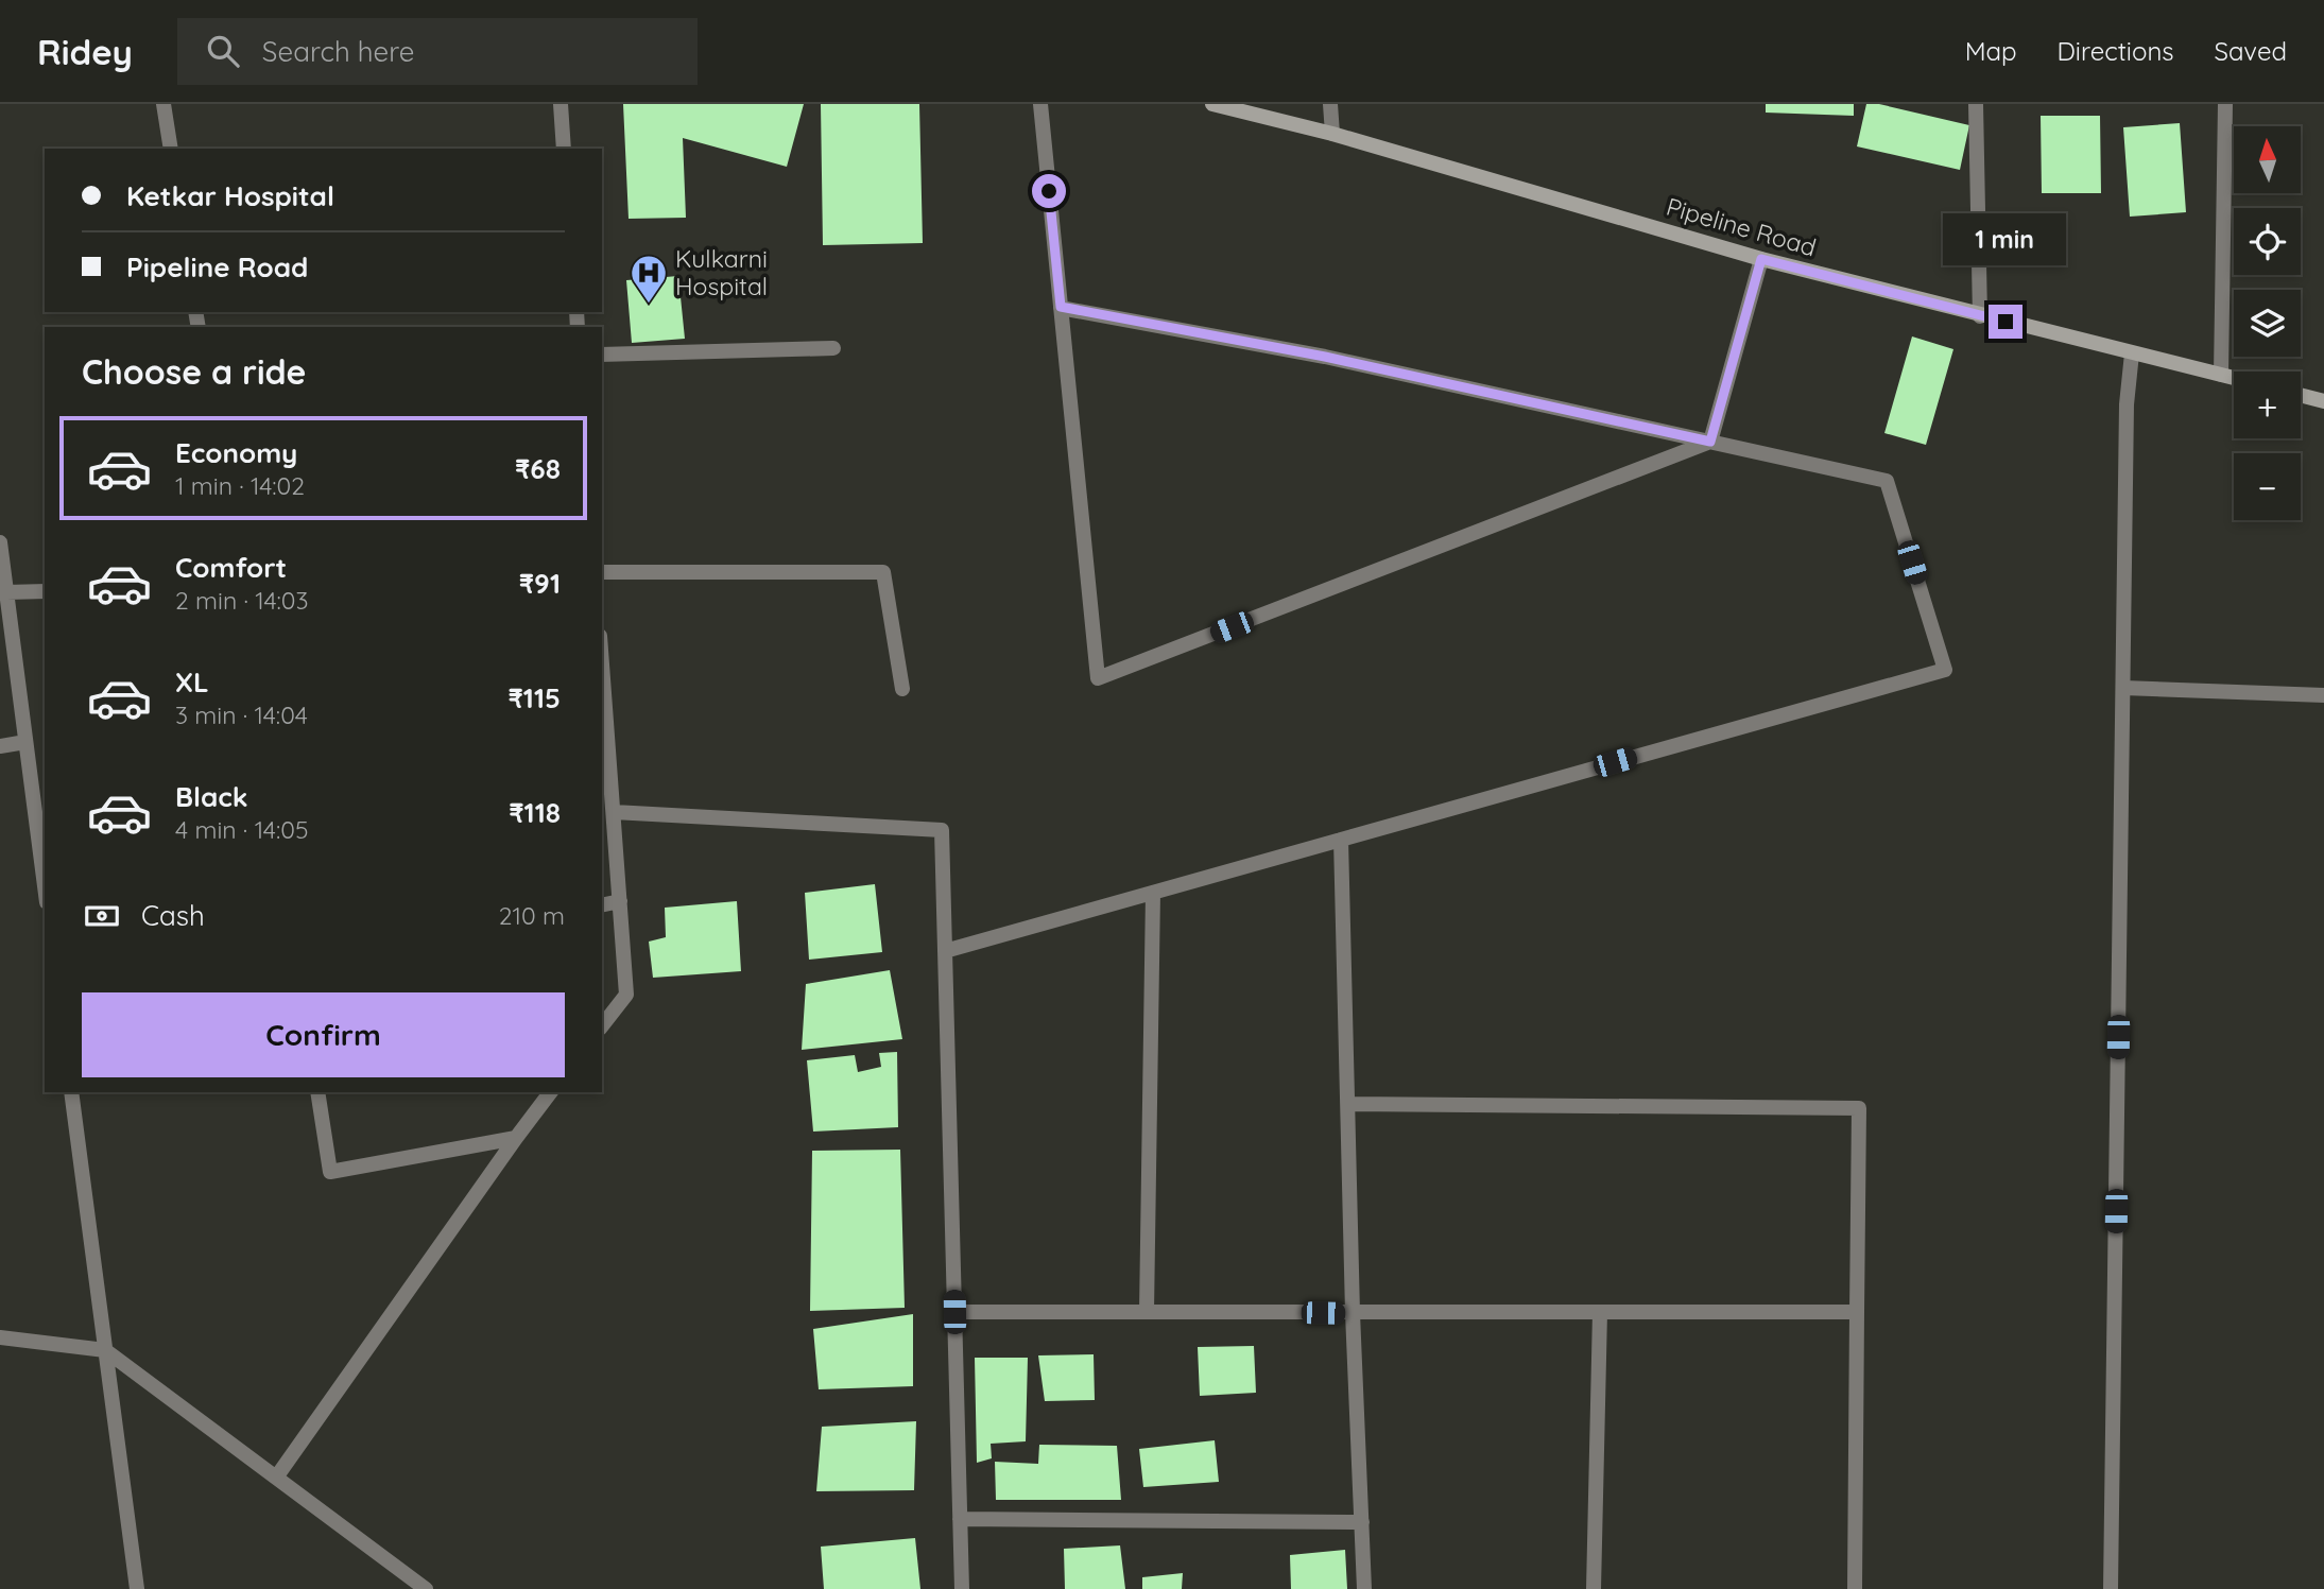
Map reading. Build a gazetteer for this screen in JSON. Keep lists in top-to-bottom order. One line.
{"streets":{"main road":["Pipeline Road"]},"places":{"hospital":["Kulkarni Hospital"]},"north":"top","page":{"header":"Ridey","search":"Search here","nav":["Map","Directions","Saved"],"map_buttons":["+","−"],"banner":["Ketkar Hospital","Pipeline Road"],"bubble":"1 min","heading":"Choose a ride","list":[{"name":"Economy","note":"1 min · 14:02","value":"₹68"},{"name":"Comfort","note":"2 min · 14:03","value":"₹91"},{"name":"XL","note":"3 min · 14:04","value":"₹115"},{"name":"Black","note":"4 min · 14:05","value":"₹118"}],"pay":["Cash","210 m"],"buttons":"Confirm"}}
